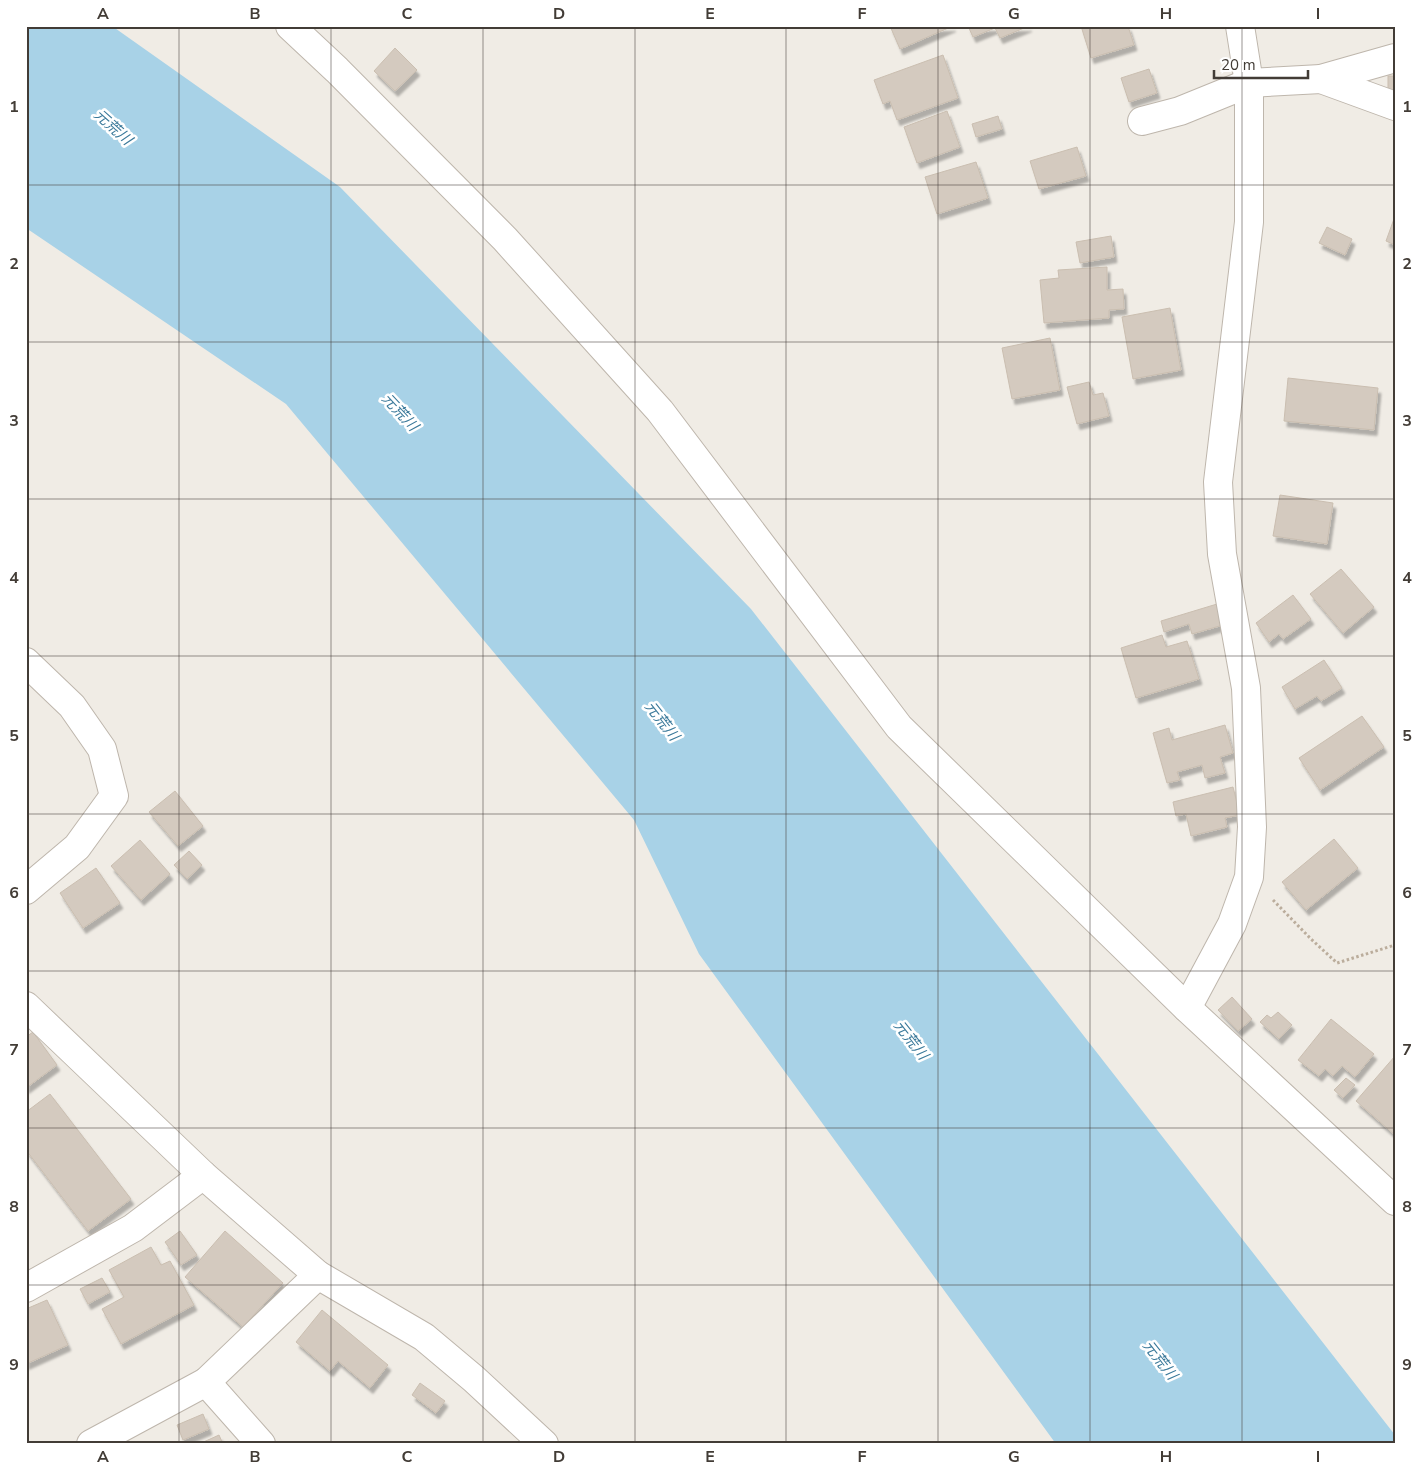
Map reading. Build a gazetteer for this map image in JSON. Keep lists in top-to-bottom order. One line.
{"water":["元荒川"],"scale_bar":"20 m","grid":{"columns":["A","B","C","D","E","F","G","H","I"],"rows":["1","2","3","4","5","6","7","8","9"]}}
